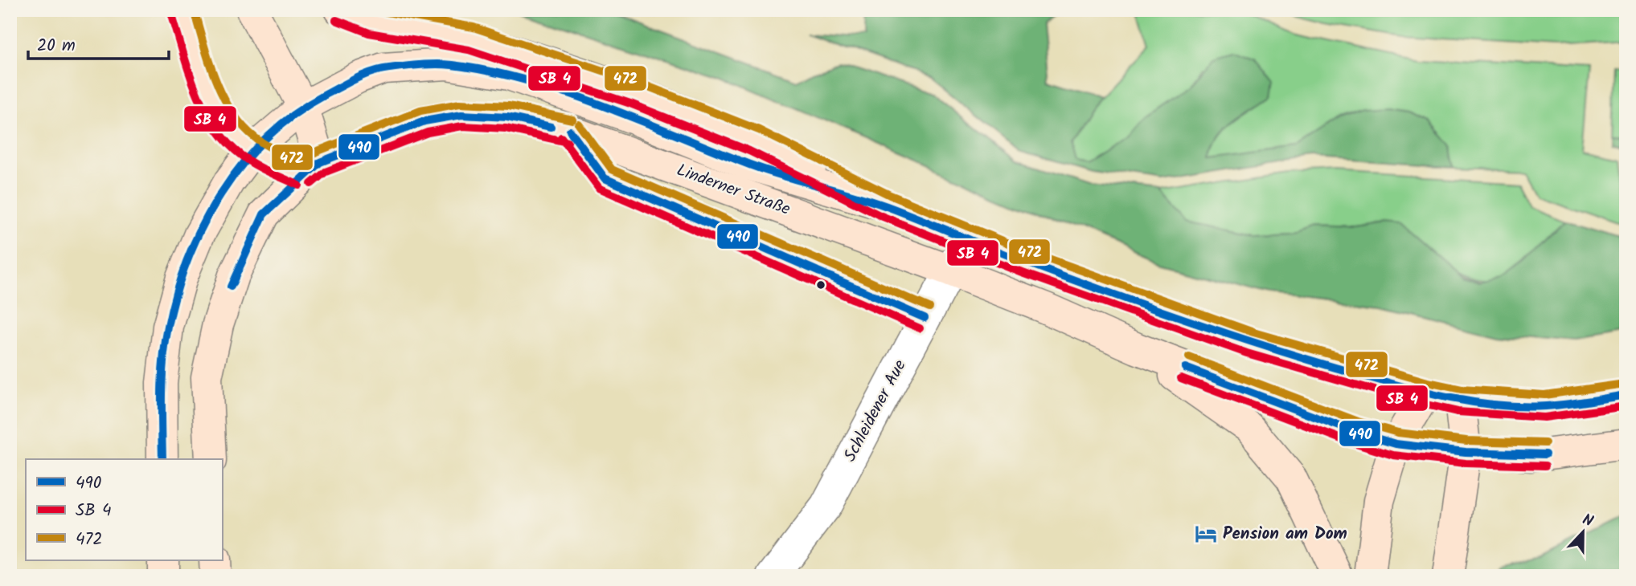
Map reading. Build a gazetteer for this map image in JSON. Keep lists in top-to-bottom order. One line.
{"streets":{"main road":["Linderner Straße"],"street":["Schleidener Aue"]},"crossings":[["Linderner Straße","Schleidener Aue"]],"places":{"hotel":["Pension am Dom"]},"lines":["transit line 472","transit line 490"],"legend":["490","SB 4","472"],"scale_bar":"20 m","north":"top"}
